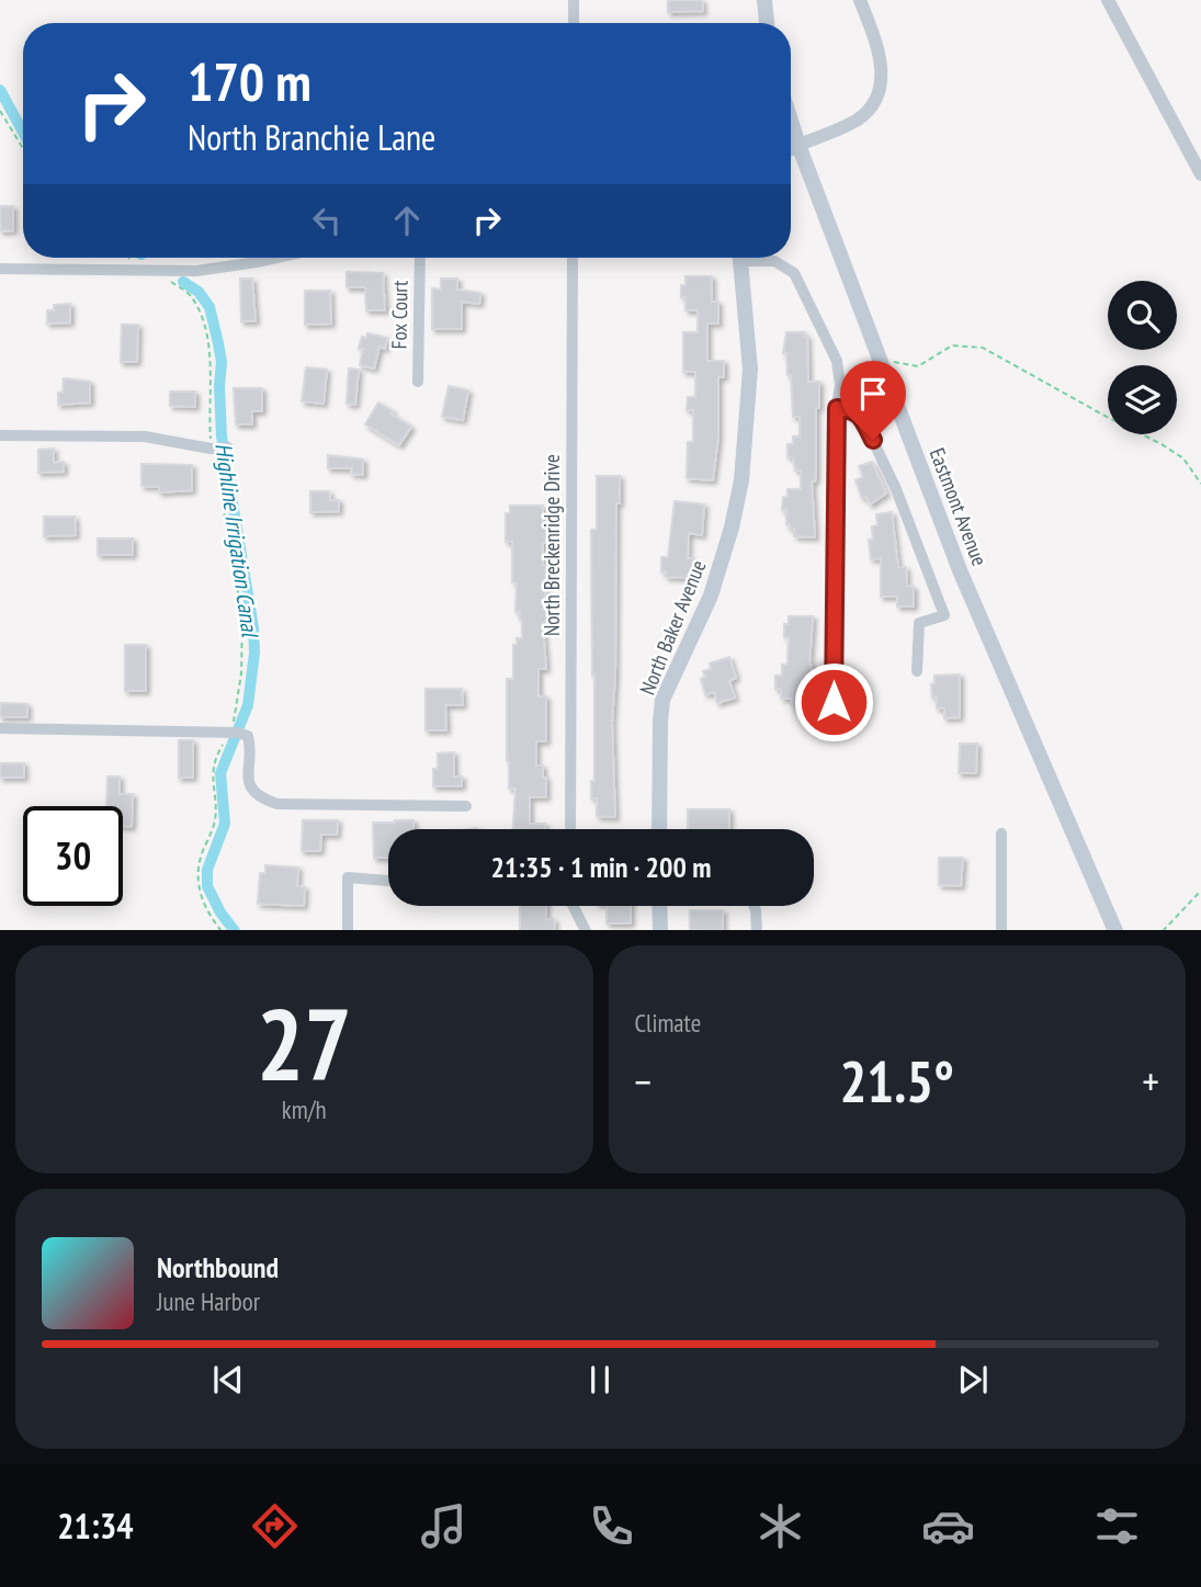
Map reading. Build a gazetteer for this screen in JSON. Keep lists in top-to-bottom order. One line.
{"streets":{"main road":["Eastmont Avenue","North Baker Avenue"],"street":["Fox Court","North Breckenridge Drive"]},"water":["Highline Irrigation Canal"],"page":{"turn":["170 m","North Branchie Lane"],"limit":"30","trip":"21:35 · 1 min · 200 m","tile":[["27","km/h"],"Climate"],"heat":["−","21.5°","+"],"song":["Northbound","June Harbor"],"tabs":"21:34"}}
